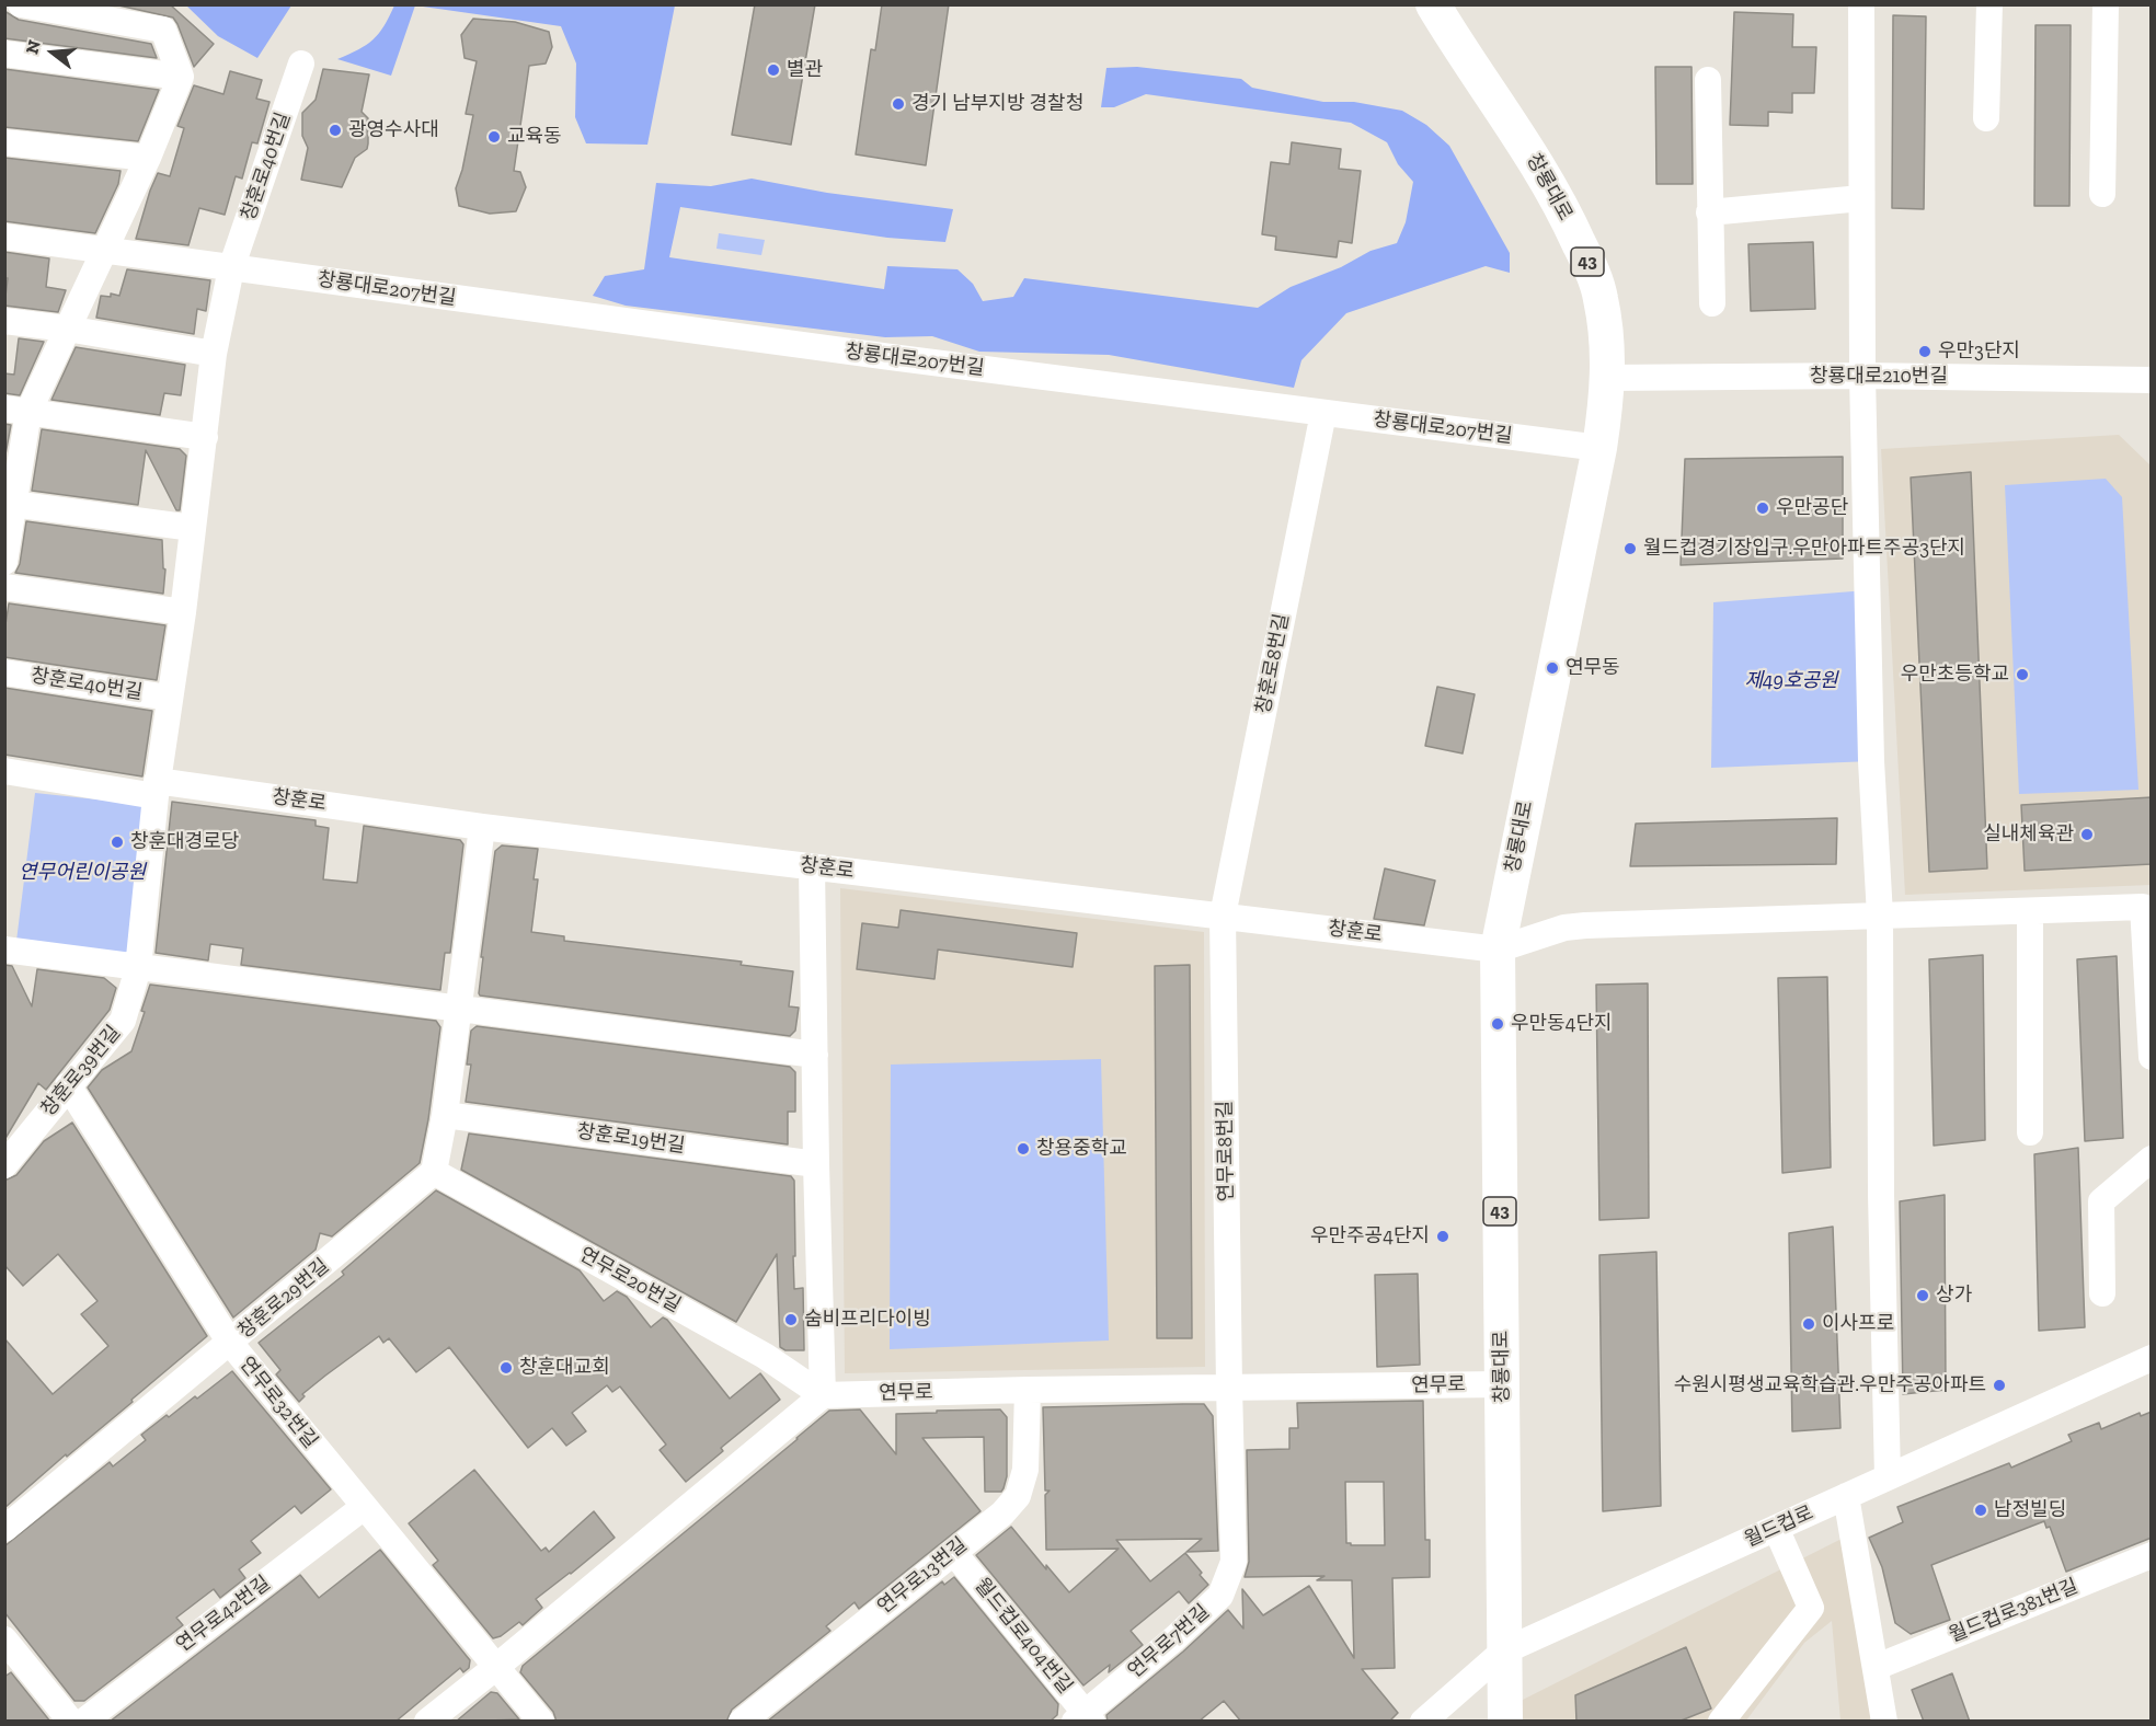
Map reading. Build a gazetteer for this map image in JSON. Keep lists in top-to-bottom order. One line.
{"streets":{"main road":["창룡대로","43"],"street":["창훈로40번길","창룡대로207번길","창룡대로210번길","창훈로8번길","창훈로","창훈로39번길","창훈로19번길","연무로8번길","연무로20번길","창훈로29번길","연무로","연무로32번길","월드컵로","연무로13번길","월드컵로381번길","연무로42번길","월드컵로404번길","연무로7번길"]},"crossings":[["창훈로40번길","창룡대로207번길"],["창훈로40번길","창훈로"],["창훈로40번길","창훈로39번길"],["창룡대로","창룡대로207번길"],["창룡대로","창룡대로210번길"],["창룡대로","창훈로"],["창룡대로","연무로"],["창룡대로","월드컵로"],["창룡대로207번길","창훈로8번길"],["창훈로8번길","창훈로"],["창훈로8번길","연무로8번길"],["창훈로","창훈로39번길"],["창훈로","연무로8번길"],["창훈로39번길","연무로32번길"],["연무로8번길","연무로"],["연무로8번길","연무로7번길"],["연무로20번길","창훈로29번길"],["연무로20번길","연무로"],["창훈로29번길","연무로32번길"],["연무로","연무로13번길"],["연무로","연무로7번길"],["연무로32번길","연무로42번길"],["연무로13번길","월드컵로404번길"],["월드컵로404번길","연무로7번길"]],"parks":["제49호공원","연무어린이공원"],"places":["별관","경기 남부지방 경찰청","광영수사대","교육동","우만3단지","우만공단","월드컵경기장입구.우만아파트주공3단지","연무동","우만초등학교","실내체육관","창훈대경로당","우만동4단지","창용중학교","우만주공4단지","상가","숨비프리다이빙","이사프로","창훈대교회","수원시평생교육학습관.우만주공아파트","남정빌딩"],"north":"left"}
